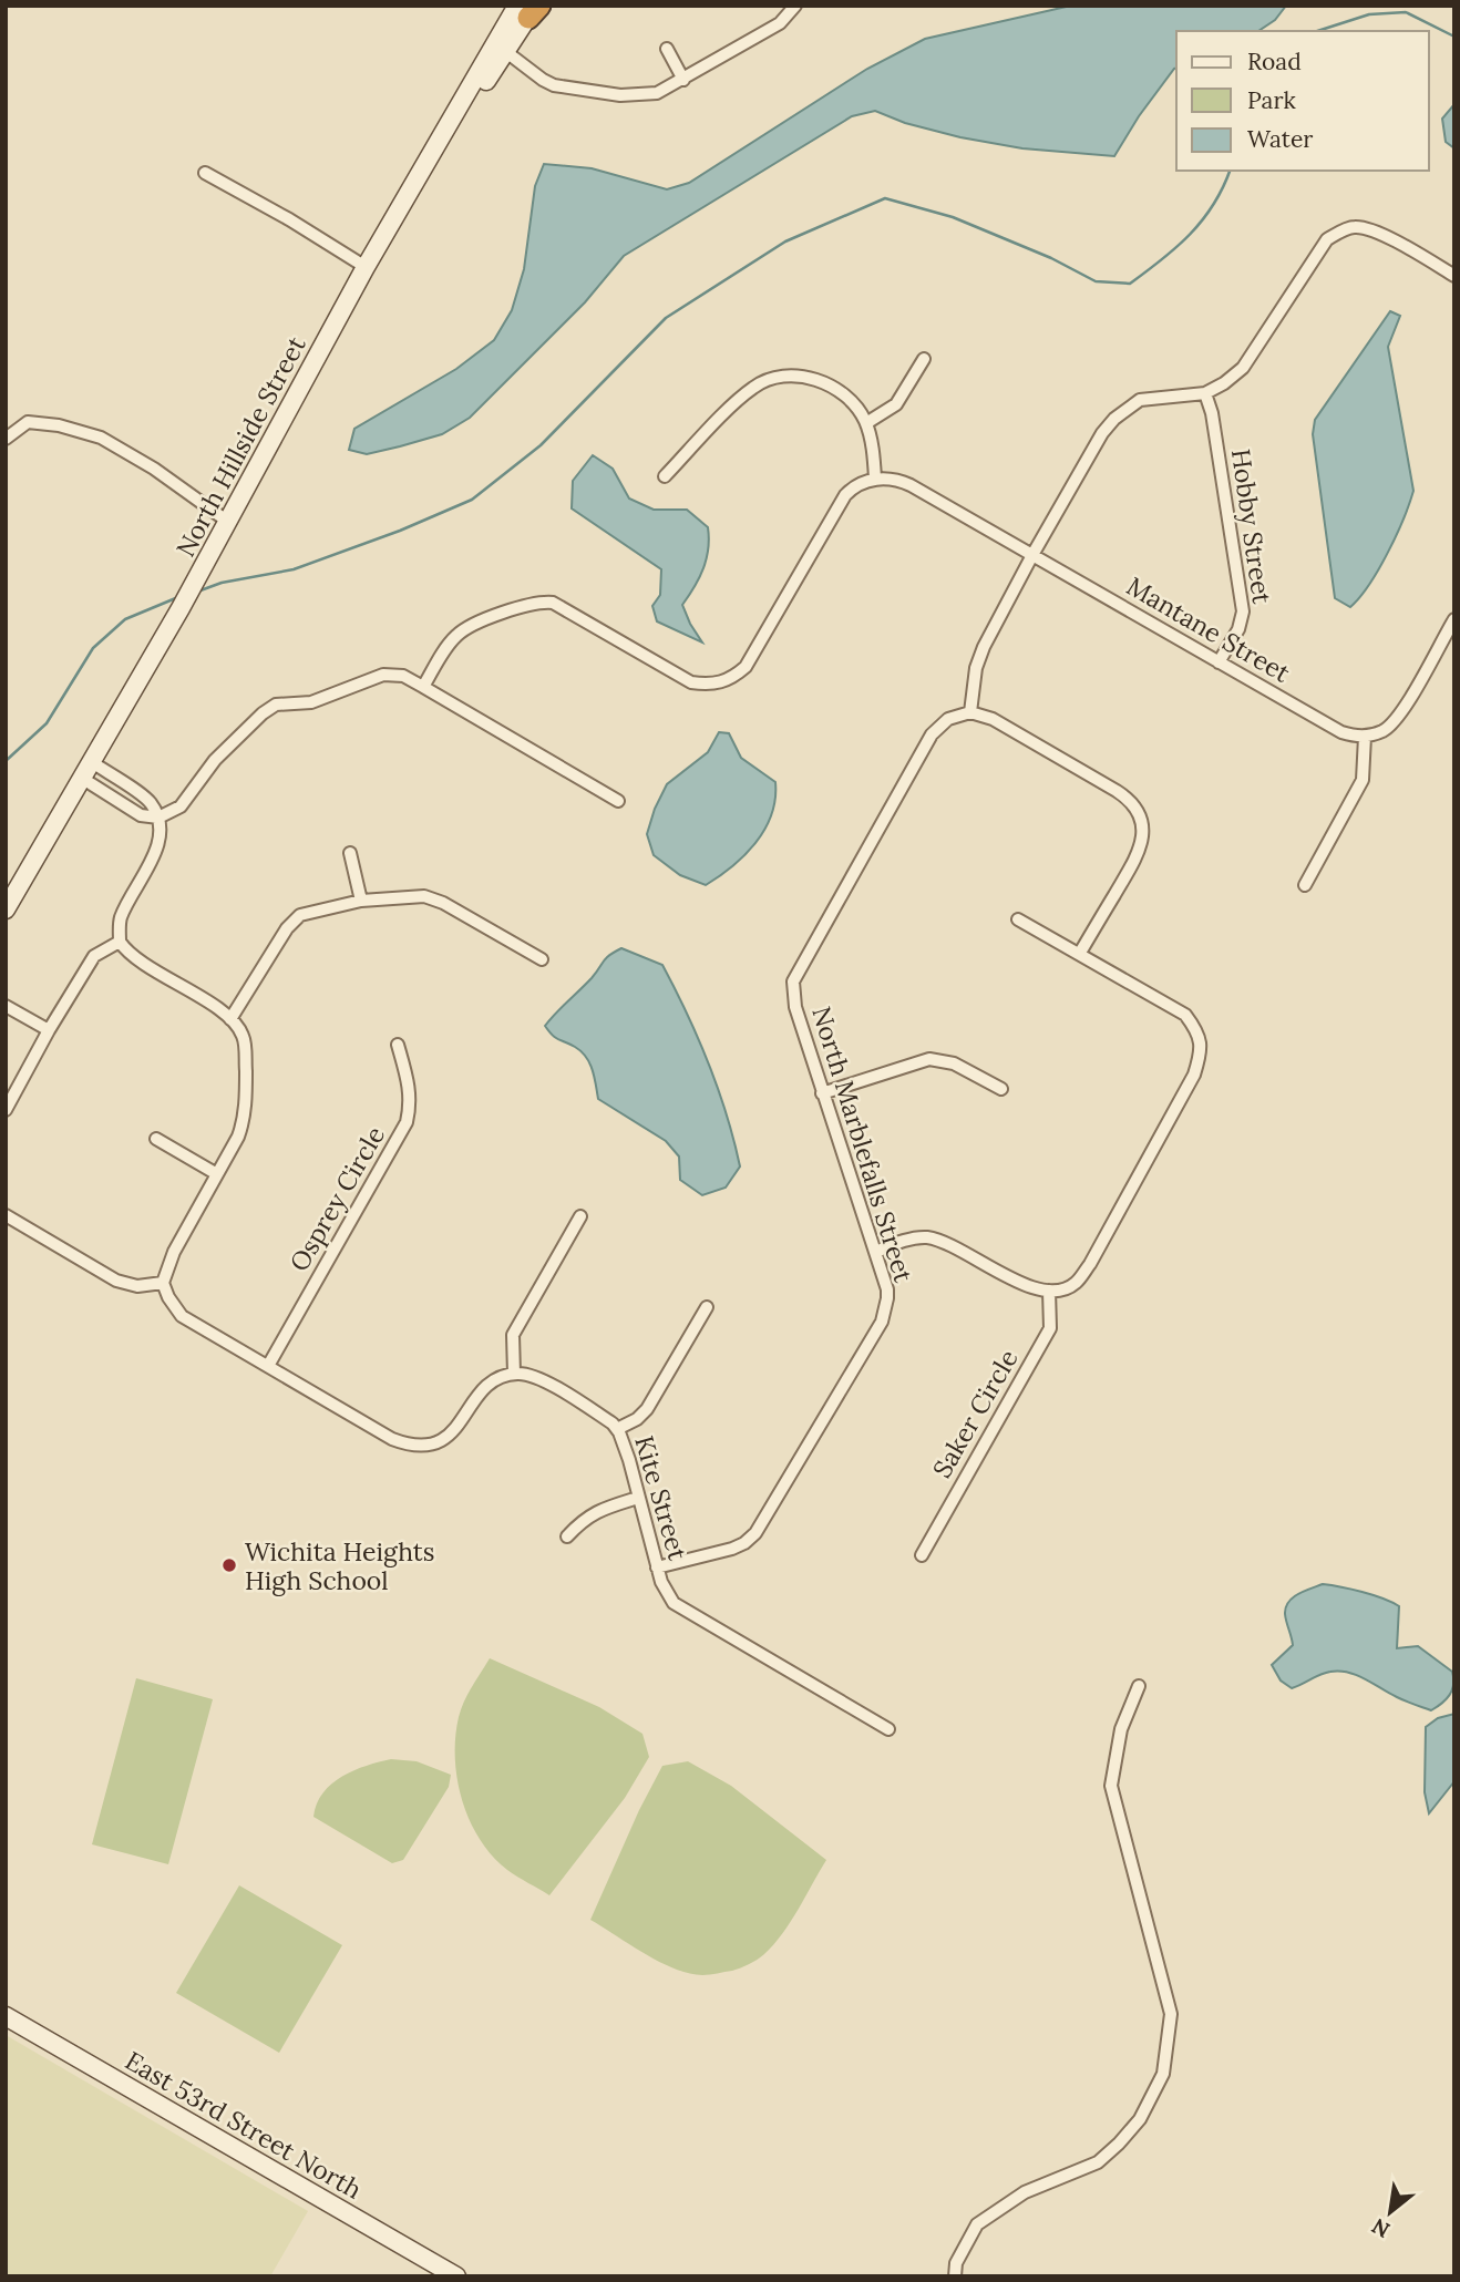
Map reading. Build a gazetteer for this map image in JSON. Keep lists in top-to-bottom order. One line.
{"streets":{"main road":["North Hillside Street","East 53rd Street North"],"street":["Hobby Street","Mantane Street","North Marblefalls Street","Osprey Circle","Saker Circle","Kite Street"]},"crossings":[["Hobby Street","Mantane Street"],["North Marblefalls Street","Kite Street"]],"places":["Wichita Heights High School"],"legend":["Road","Park","Water"],"north":"bottom left"}
